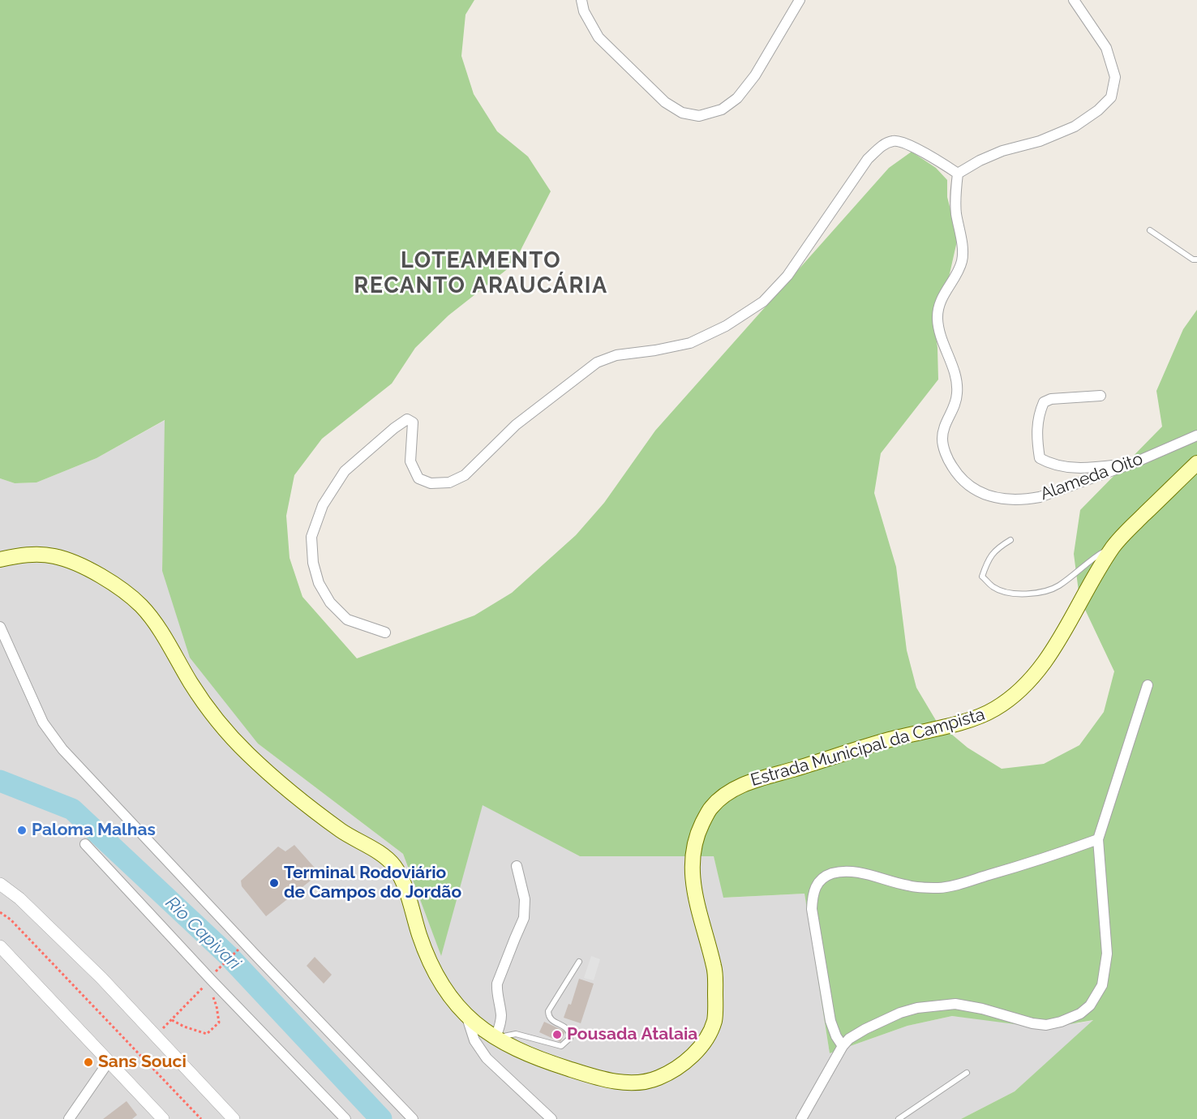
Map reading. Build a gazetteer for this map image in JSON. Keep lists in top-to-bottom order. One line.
{"streets":{"main road":["Estrada Municipal da Campista"],"street":["Alameda Oito"]},"districts":["LOTEAMENTO RECANTO ARAUCÁRIA"],"water":["Rio Capivari"],"places":["Paloma Malhas","Terminal Rodoviário de Campos do Jordão","Pousada Atalaia","Sans Souci"]}
